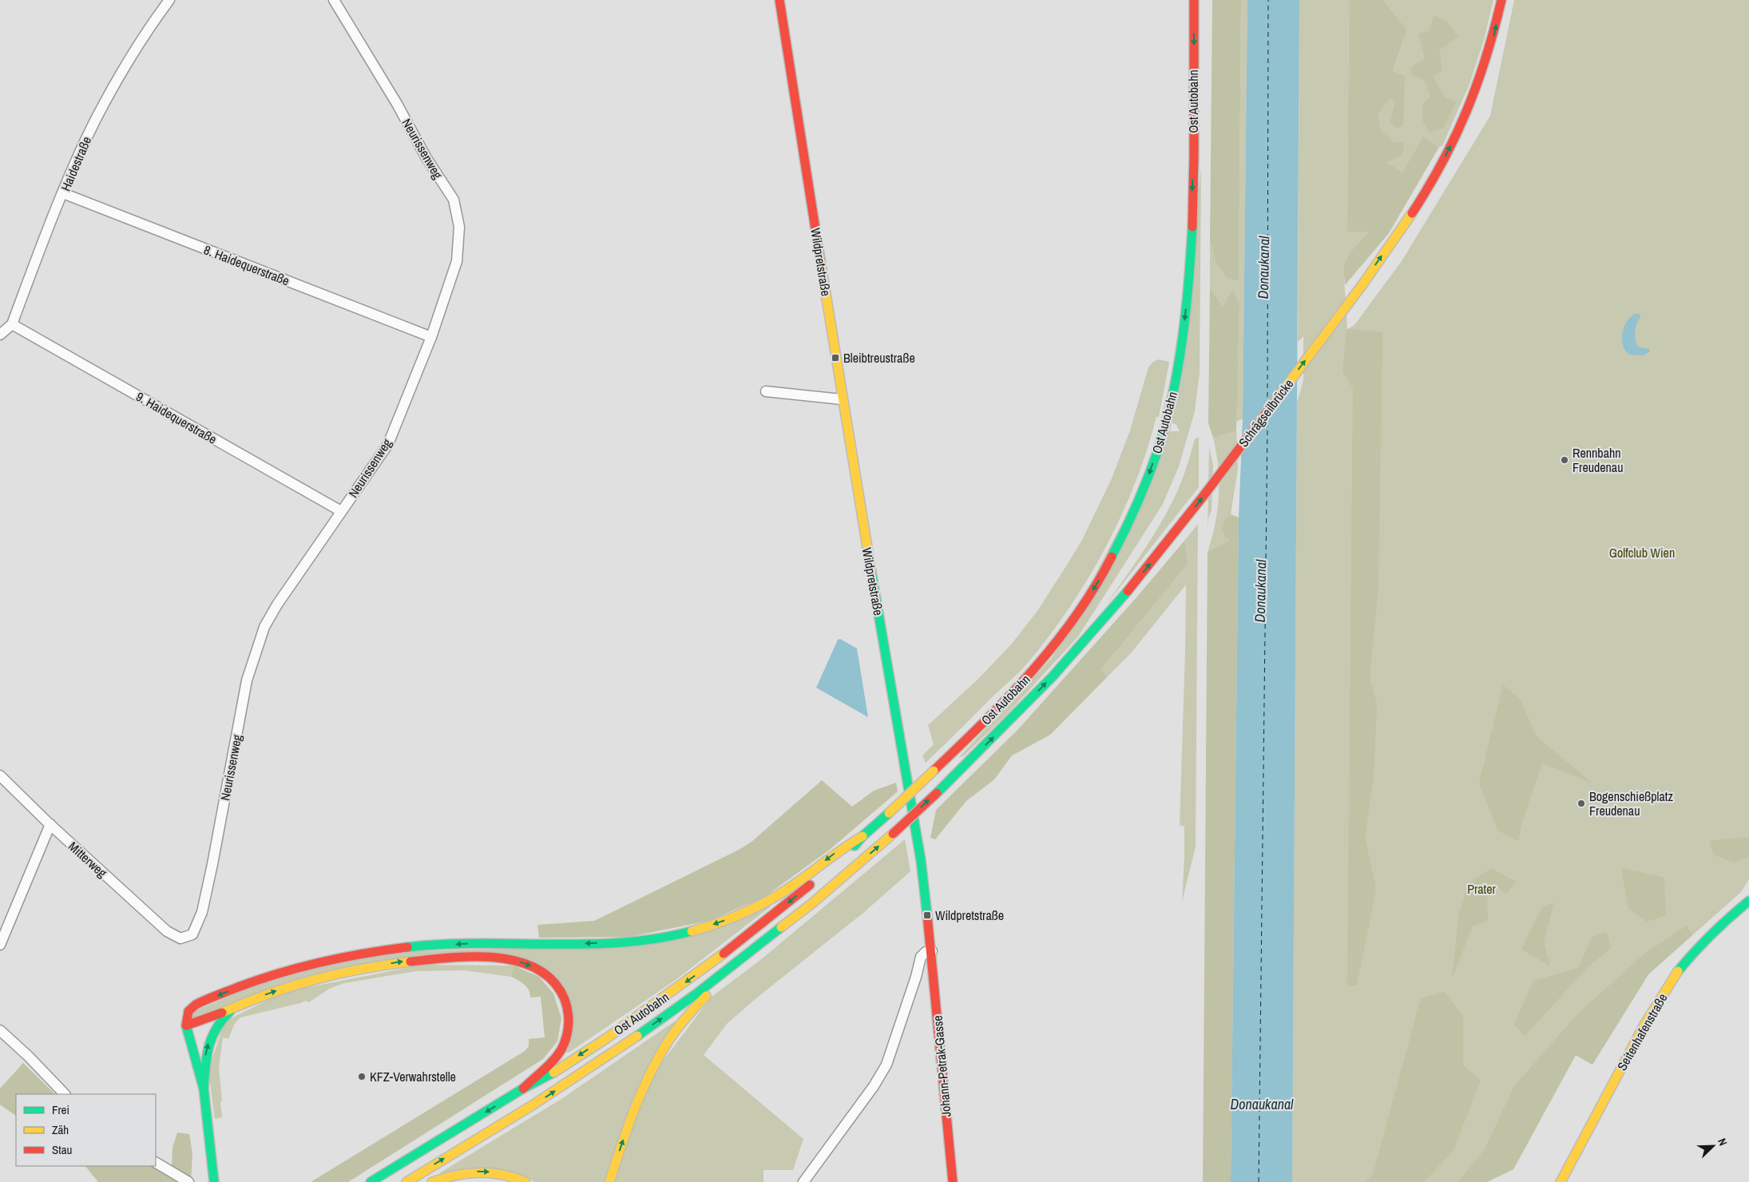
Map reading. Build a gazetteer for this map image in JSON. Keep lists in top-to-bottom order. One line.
{"streets":{"main road":["Ost Autobahn","Wildpretstraße","Schrägseilbrücke","Seitenhafenstraße","Johann-Petrak-Gasse"],"street":["Neurissenweg","Haidestraße","8. Haidequerstraße","9. Haidequerstraße","Mitterweg"]},"crossings":[["Ost Autobahn","Schrägseilbrücke"],["Neurissenweg","8. Haidequerstraße"],["Neurissenweg","9. Haidequerstraße"],["Neurissenweg","Mitterweg"],["Haidestraße","8. Haidequerstraße"],["Haidestraße","9. Haidequerstraße"],["Wildpretstraße","Johann-Petrak-Gasse"]],"one_way":["Schrägseilbrücke"],"water":["Donaukanal"],"parks":["Golfclub Wien","Prater"],"places":{"transit":["Bleibtreustraße","Wildpretstraße"],"other":["Rennbahn Freudenau","Bogenschießplatz Freudenau","KFZ-Verwahrstelle"]},"legend":["Frei","Zäh","Stau"],"north":"top right"}
